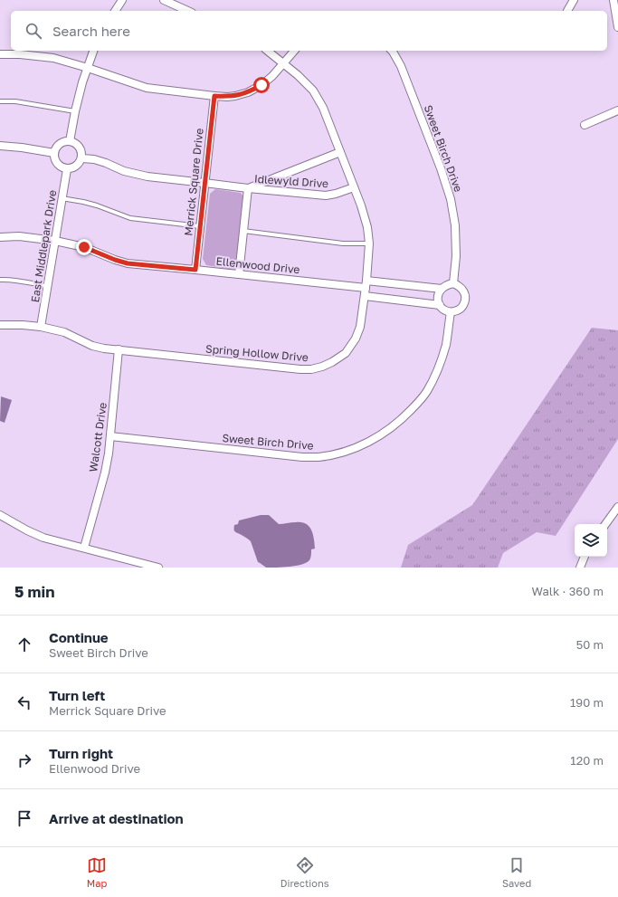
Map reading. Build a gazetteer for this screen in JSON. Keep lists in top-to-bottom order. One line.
{"streets":{"street":["Sweet Birch Drive","Idlewyld Drive","Merrick Square Drive","East Middlepark Drive","Ellenwood Drive","Spring Hollow Drive","Walcott Drive"]},"crossings":[["Sweet Birch Drive","Ellenwood Drive"],["Sweet Birch Drive","Walcott Drive"],["Idlewyld Drive","Merrick Square Drive"],["Idlewyld Drive","East Middlepark Drive"],["Idlewyld Drive","Spring Hollow Drive"],["Merrick Square Drive","Ellenwood Drive"],["East Middlepark Drive","Ellenwood Drive"],["East Middlepark Drive","Spring Hollow Drive"],["Ellenwood Drive","Spring Hollow Drive"],["Spring Hollow Drive","Walcott Drive"]],"page":{"search":"Search here","heading":["5 min","Walk · 360 m"],"list":[["Continue","Sweet Birch Drive","50 m"],["Turn left","Merrick Square Drive","190 m"],["Turn right","Ellenwood Drive","120 m"],"Arrive at destination"],"nav":["Map","Directions","Saved"]}}
